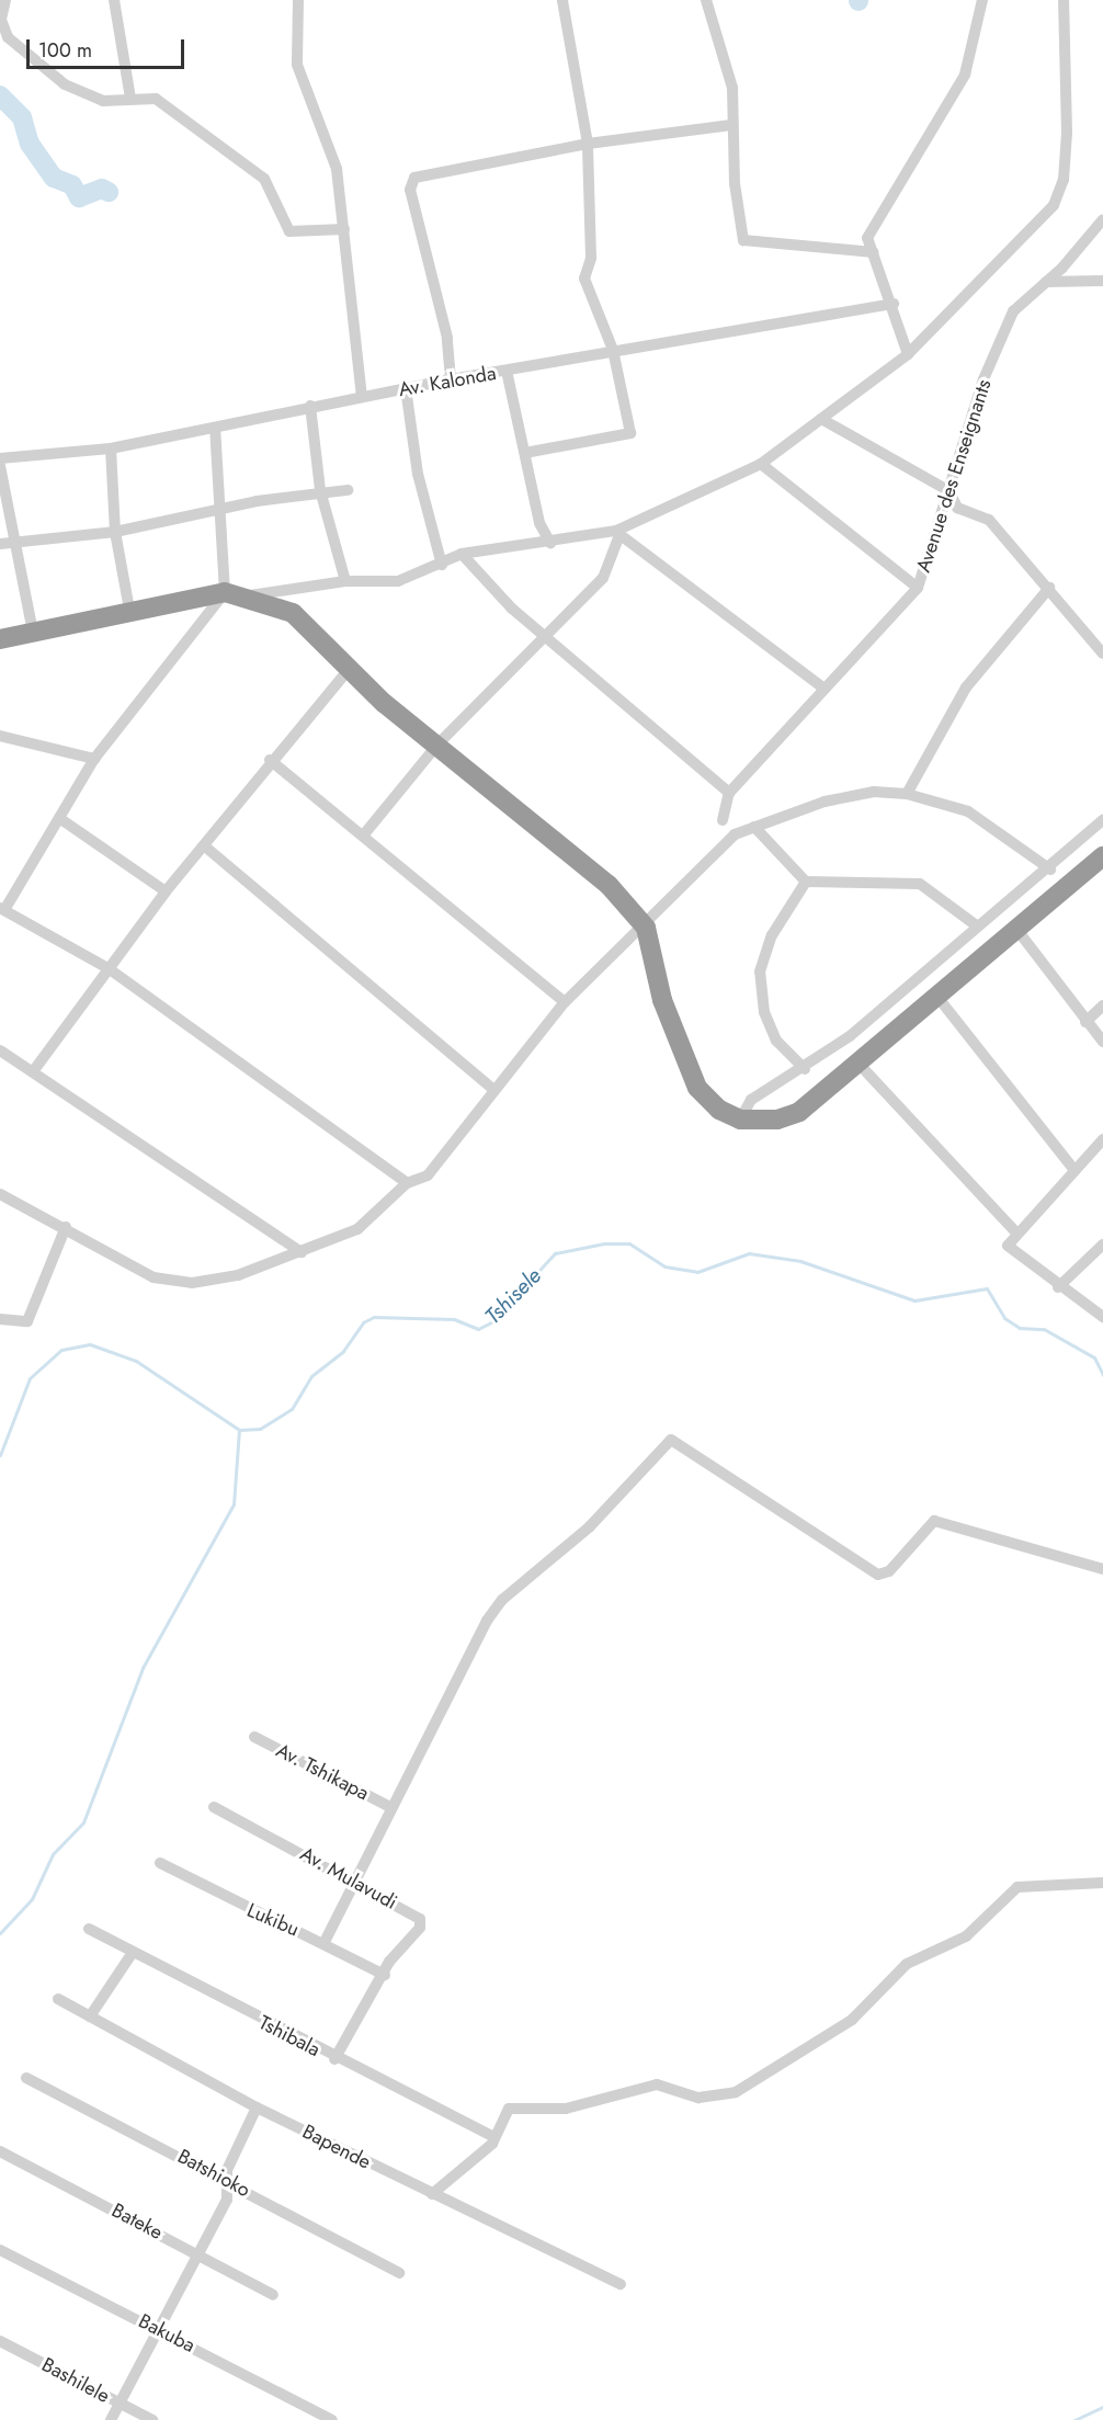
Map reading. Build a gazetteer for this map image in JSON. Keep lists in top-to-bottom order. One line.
{"streets":{"street":["Av. Kalonda","Avenue des Enseignants","Av. Tshikapa","Av. Mulavudi","Lukibu","Tshibala","Bapende","Batshioko","Bateke","Bakuba","Bashilele"]},"crossings":[["Av. Mulavudi","Lukibu"]],"water":["Tshisele"],"scale_bar":"100 m"}
